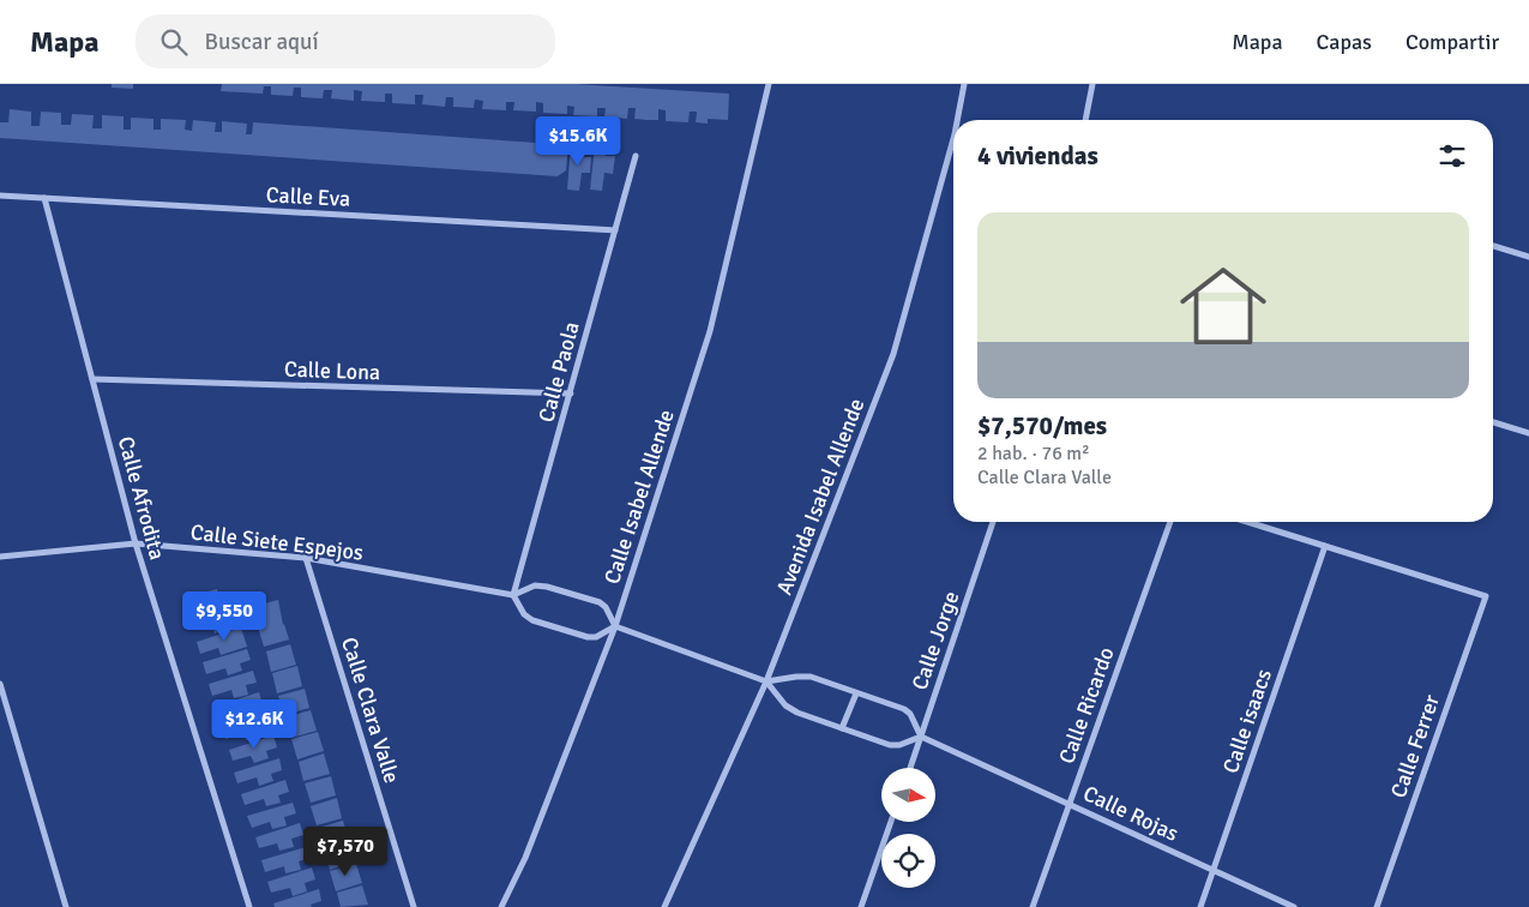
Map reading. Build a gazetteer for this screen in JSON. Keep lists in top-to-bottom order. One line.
{"streets":{"street":["Calle Eva","Calle Lona","Calle Paola","Calle Isabel Allende","Avenida Isabel Allende","Calle Afrodita","Calle Siete Espejos","Calle Jorge","Calle Ricardo","Calle Clara Valle","Calle isaacs","Calle Ferrer","Calle Rojas"]},"crossings":[["Calle Eva","Calle Paola"],["Calle Eva","Calle Afrodita"],["Calle Lona","Calle Paola"],["Calle Lona","Calle Afrodita"],["Calle Paola","Calle Siete Espejos"],["Calle Isabel Allende","Calle Siete Espejos"],["Calle Afrodita","Calle Siete Espejos"],["Calle Siete Espejos","Calle Clara Valle"],["Calle Jorge","Calle Rojas"],["Calle Ricardo","Calle Rojas"],["Calle isaacs","Calle Ferrer"],["Calle isaacs","Calle Rojas"]],"north":"right","page":{"header":"Mapa","search":"Buscar aquí","nav":["Mapa","Capas","Compartir"],"price":["$15.6K","$9,550","$12.6K","$7,570"],"heading":"4 viviendas","list":[{"name":"$7,570/mes","note":"2 hab. · 76 m² · Calle Clara Valle"}]}}
